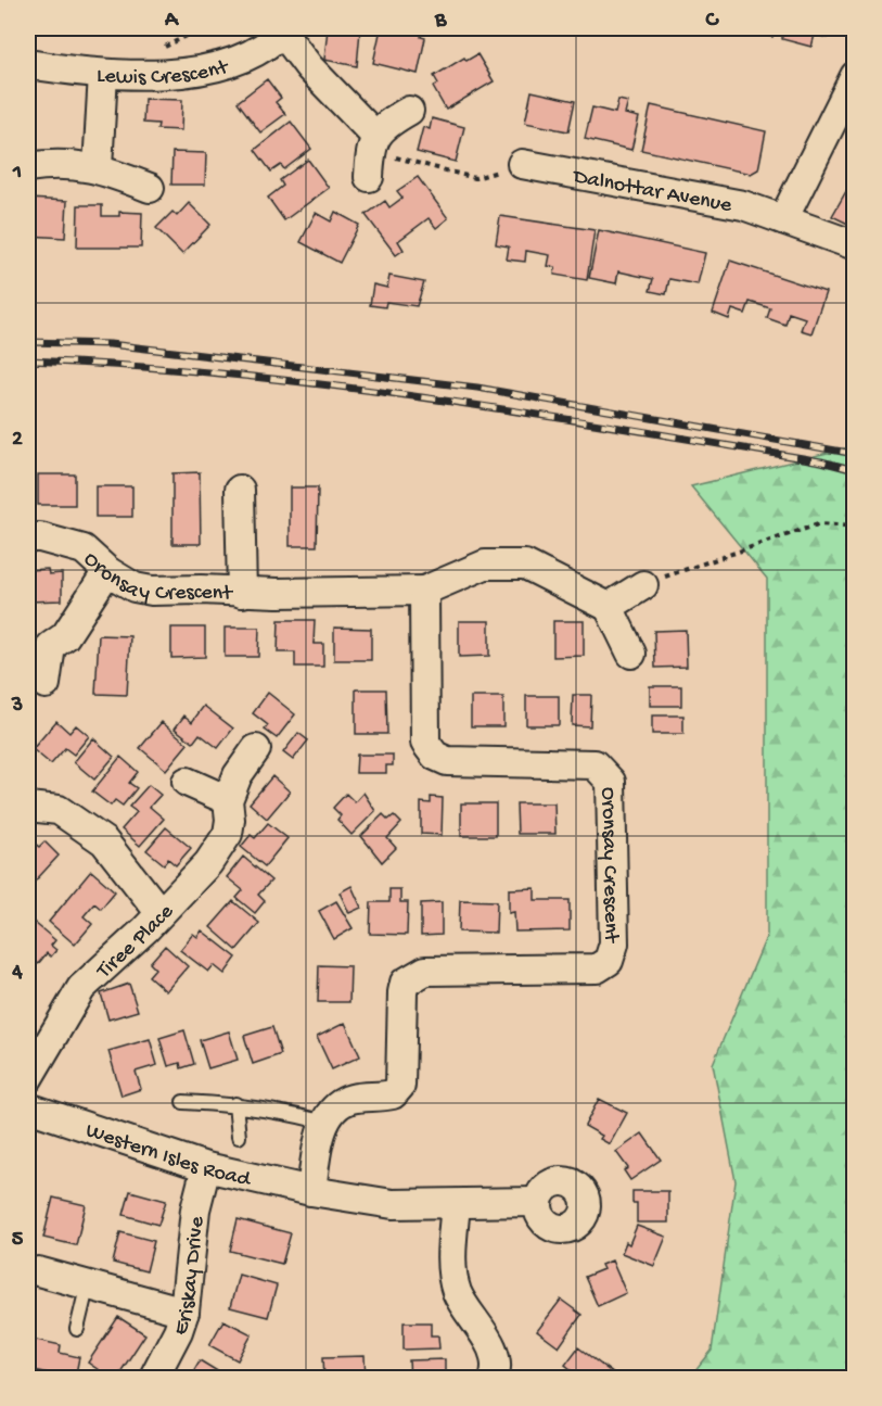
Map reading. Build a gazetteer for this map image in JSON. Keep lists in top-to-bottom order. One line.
{"streets":{"street":["Lewis Crescent","Dalnottar Avenue","Oronsay Crescent","Tiree Place","Western Isles Road","Eriskay Drive"]},"crossings":[["Western Isles Road","Eriskay Drive"]],"grid":{"columns":["A","B","C"],"rows":["1","2","3","4","5"]}}
